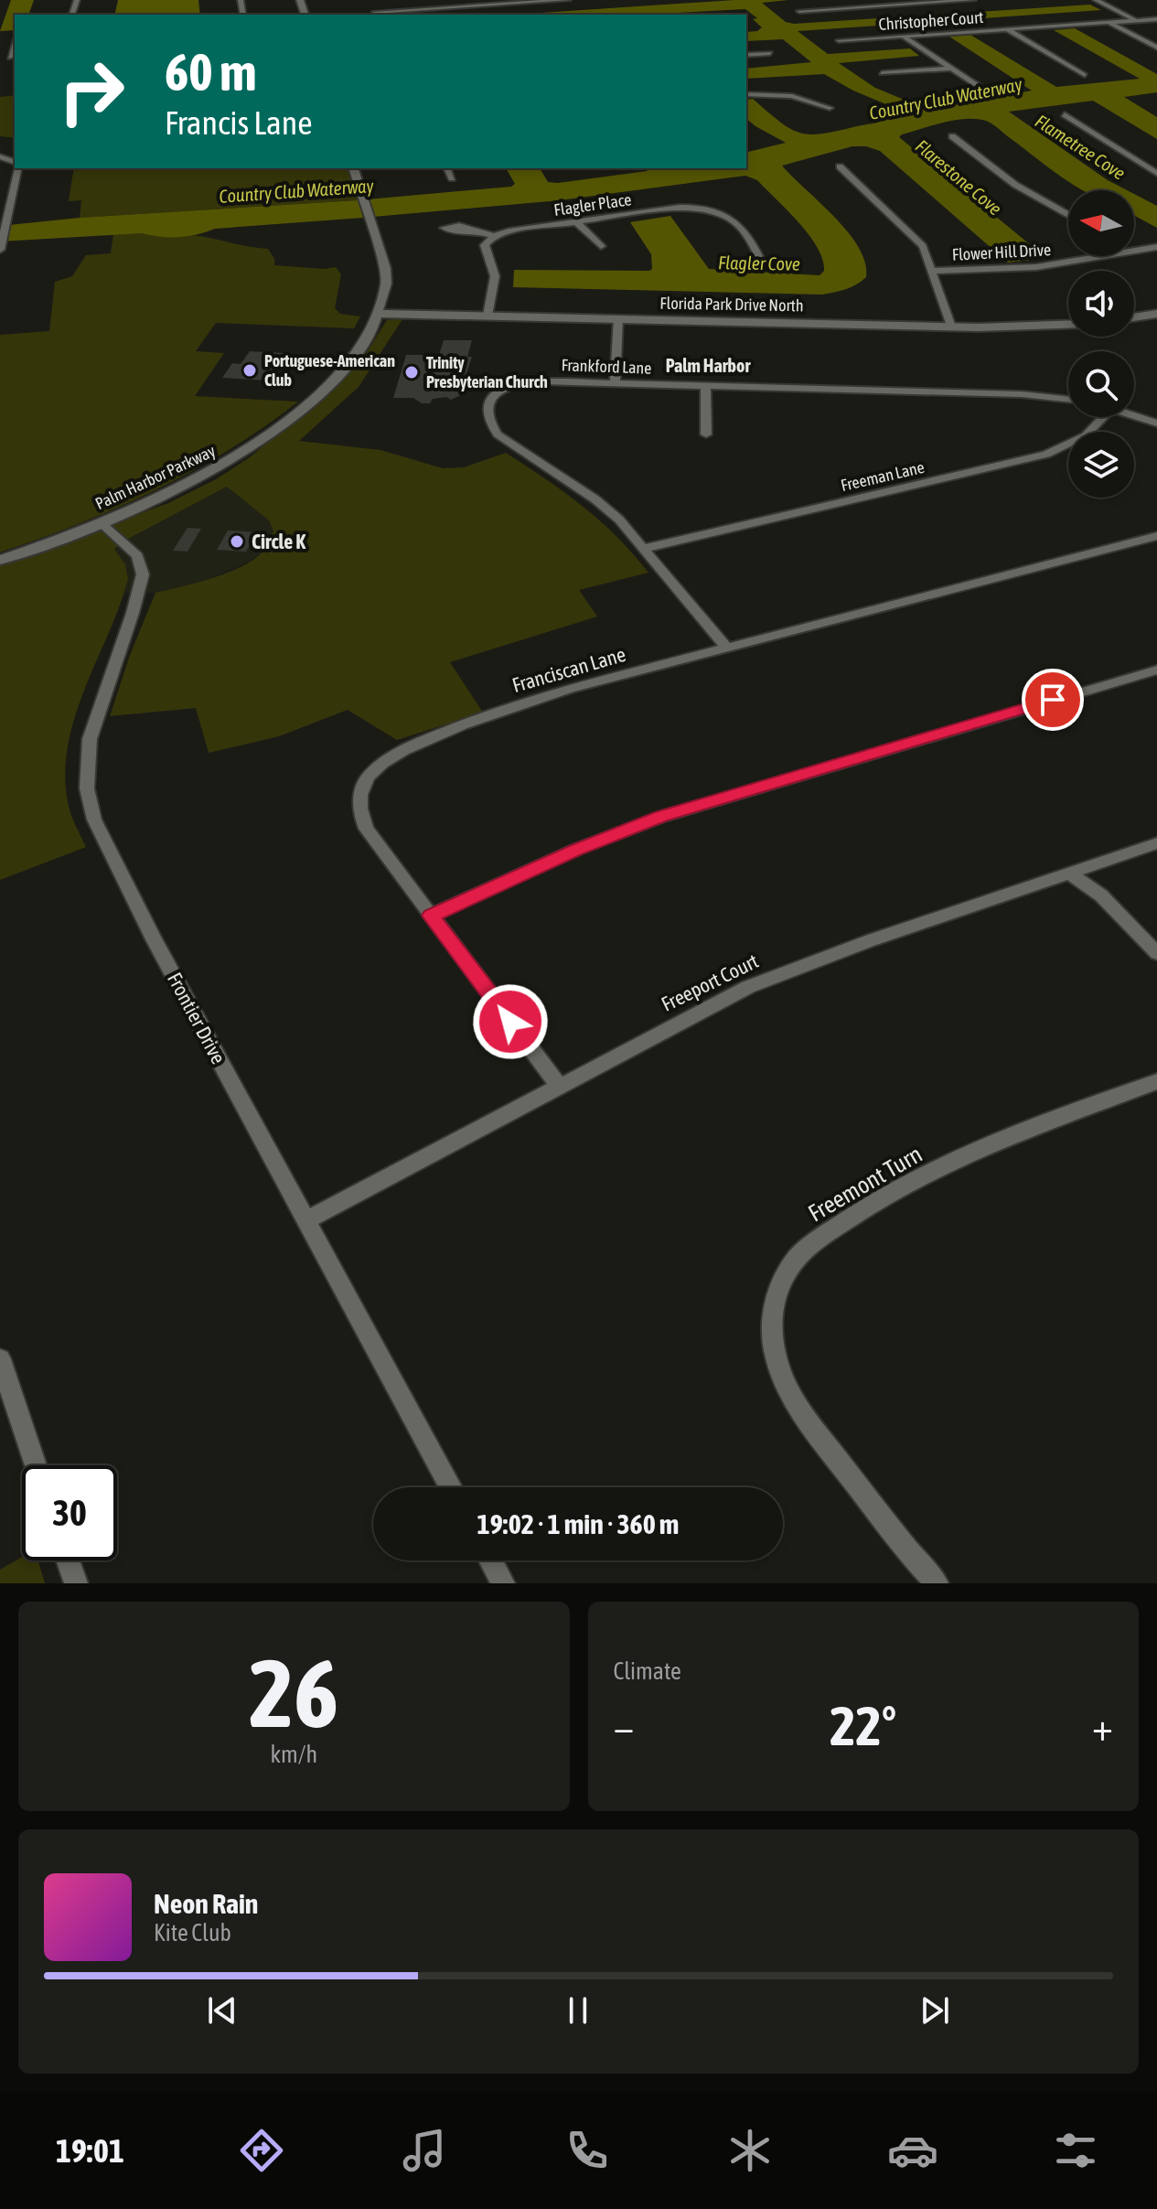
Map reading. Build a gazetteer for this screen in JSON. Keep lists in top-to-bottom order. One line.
{"streets":{"street":["Christopher Court","Flagler Place","Flower Hill Drive","Florida Park Drive North","Frankford Lane","Freeman Lane","Palm Harbor Parkway","Franciscan Lane","Freeport Court","Frontier Drive","Freemont Turn"]},"crossings":[["Florida Park Drive North","Palm Harbor Parkway"],["Frankford Lane","Freeman Lane"],["Frankford Lane","Franciscan Lane"],["Palm Harbor Parkway","Frontier Drive"],["Franciscan Lane","Freeport Court"],["Freeport Court","Frontier Drive"]],"districts":["Palm Harbor"],"water":["Country Club Waterway","Flametree Cove","Flarestone Cove","Flagler Cove"],"places":["Portuguese-American Club","Trinity Presbyterian Church","Circle K"],"north":"left","page":{"turn":["60 m","Francis Lane"],"limit":"30","trip":"19:02 · 1 min · 360 m","tile":[["26","km/h"],"Climate"],"heat":["−","22°","+"],"song":["Neon Rain","Kite Club"],"tabs":"19:01"}}
